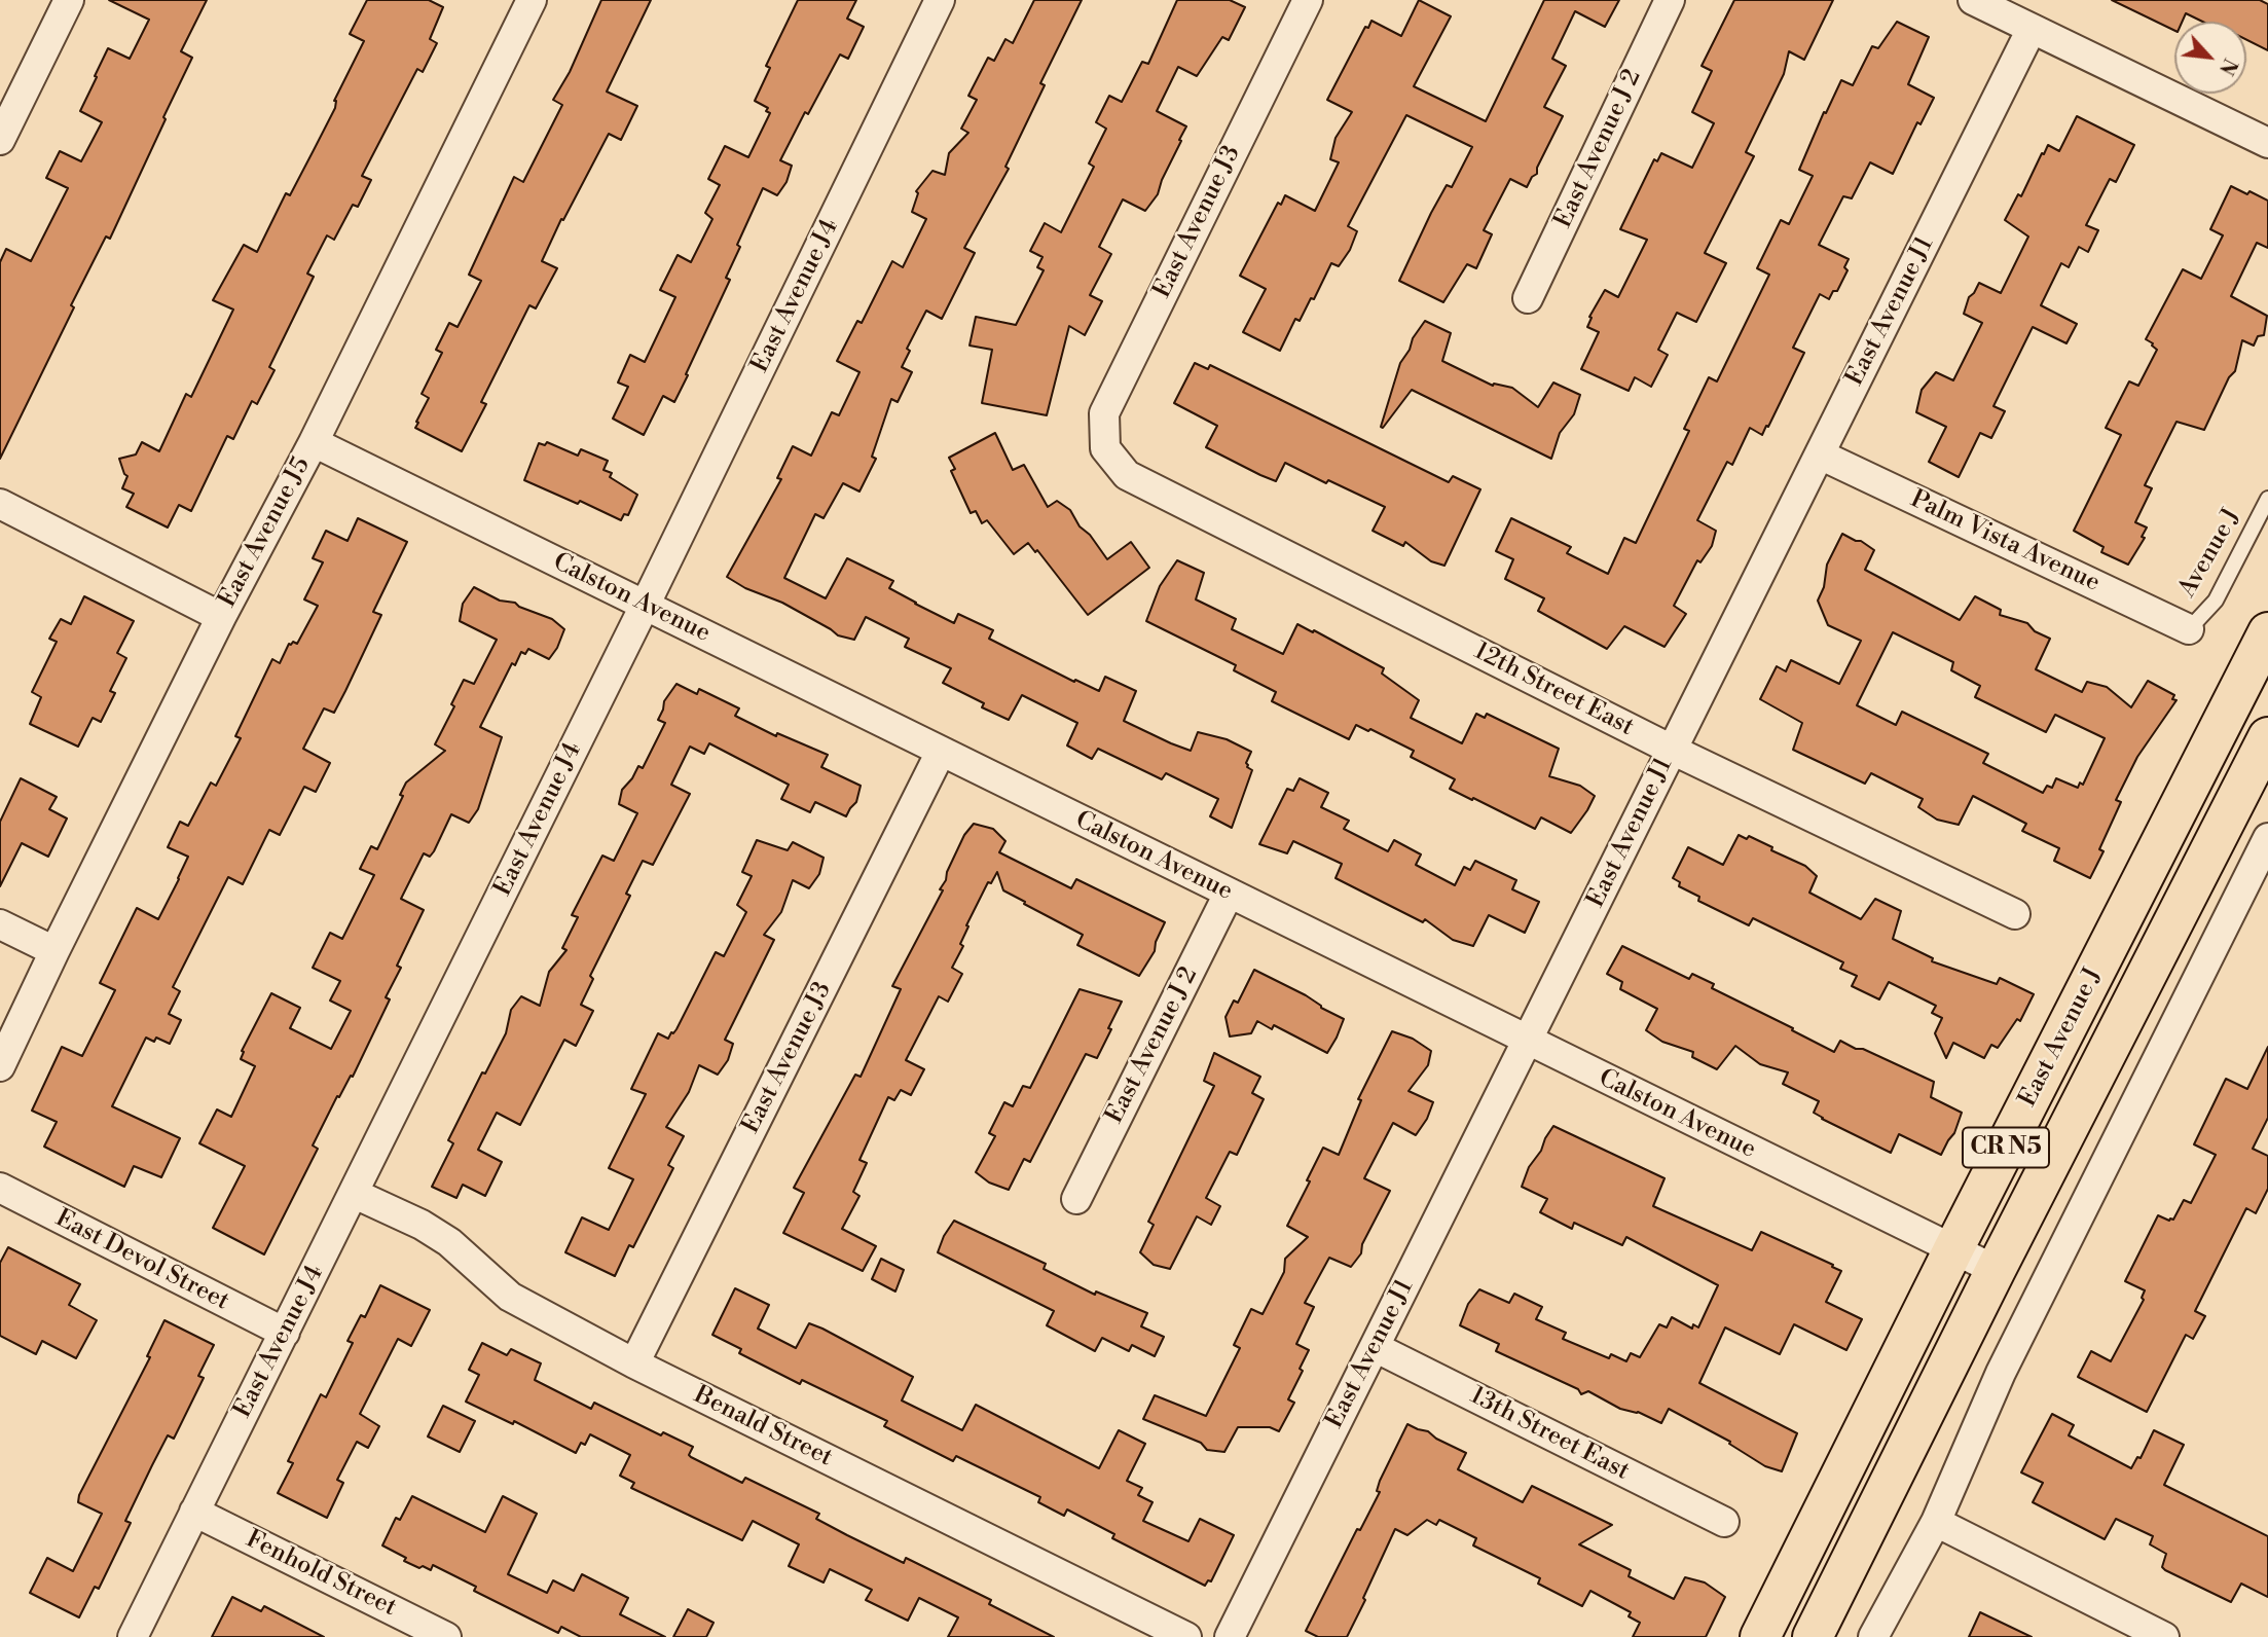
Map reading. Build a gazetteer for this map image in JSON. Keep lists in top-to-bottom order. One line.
{"streets":{"main road":["East Avenue J","CR N5"],"street":["East Avenue J 2","East Avenue J3","East Avenue J4","East Avenue J1","East Avenue J5","Palm Vista Avenue","Calston Avenue","12th Street East","East Devol Street","Benald Street","13th Street East","Fenhold Street"],"lane":["Avenue J"]},"crossings":[["East Avenue J 2","Calston Avenue"],["East Avenue J3","Calston Avenue"],["East Avenue J3","12th Street East"],["East Avenue J3","Benald Street"],["East Avenue J4","Calston Avenue"],["East Avenue J4","East Devol Street"],["East Avenue J4","Benald Street"],["East Avenue J4","Fenhold Street"],["East Avenue J1","Palm Vista Avenue"],["East Avenue J1","Calston Avenue"],["East Avenue J1","12th Street East"],["East Avenue J1","13th Street East"],["East Avenue J5","Calston Avenue"],["Palm Vista Avenue","Avenue J"],["Calston Avenue","East Avenue J"]],"north":"bottom right"}
